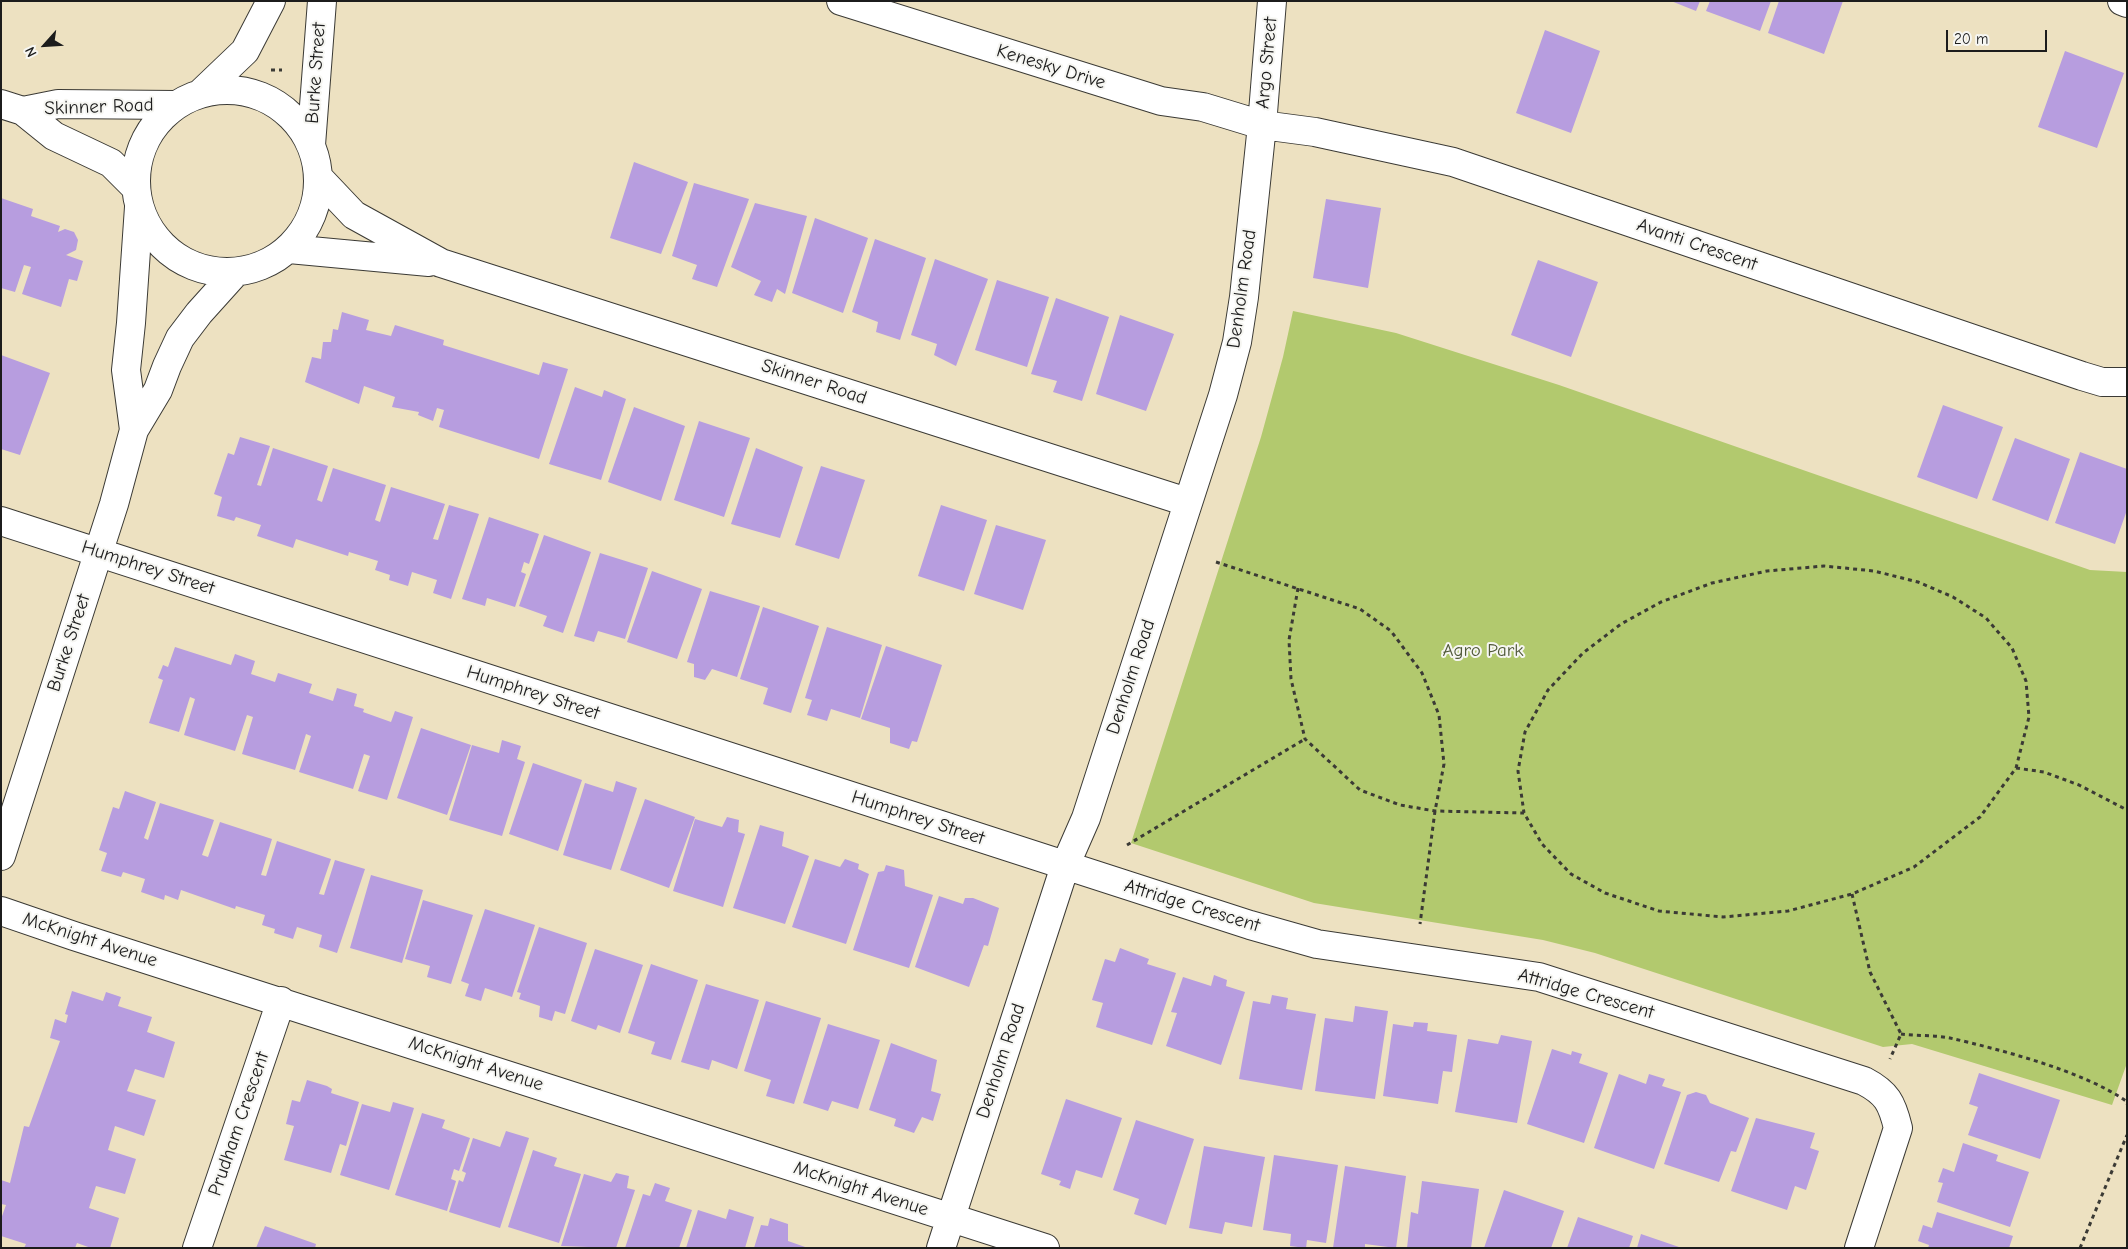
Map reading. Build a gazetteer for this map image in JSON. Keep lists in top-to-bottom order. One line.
{"streets":{"street":["Argo Street","Kenesky Drive","Burke Street","Skinner Road","Avanti Crescent","Denholm Road","Humphrey Street","Attridge Crescent","McKnight Avenue","Prudham Crescent"]},"crossings":[["Argo Street","Kenesky Drive"],["Argo Street","Avanti Crescent"],["Argo Street","Denholm Road"],["Kenesky Drive","Avanti Crescent"],["Kenesky Drive","Denholm Road"],["Burke Street","Skinner Road"],["Burke Street","Humphrey Street"],["Skinner Road","Denholm Road"],["Avanti Crescent","Denholm Road"],["Denholm Road","Humphrey Street"],["Denholm Road","Attridge Crescent"],["Denholm Road","McKnight Avenue"],["Humphrey Street","Attridge Crescent"],["McKnight Avenue","Prudham Crescent"]],"parks":["Agro Park"],"scale_bar":"20 m","north":"bottom left"}
